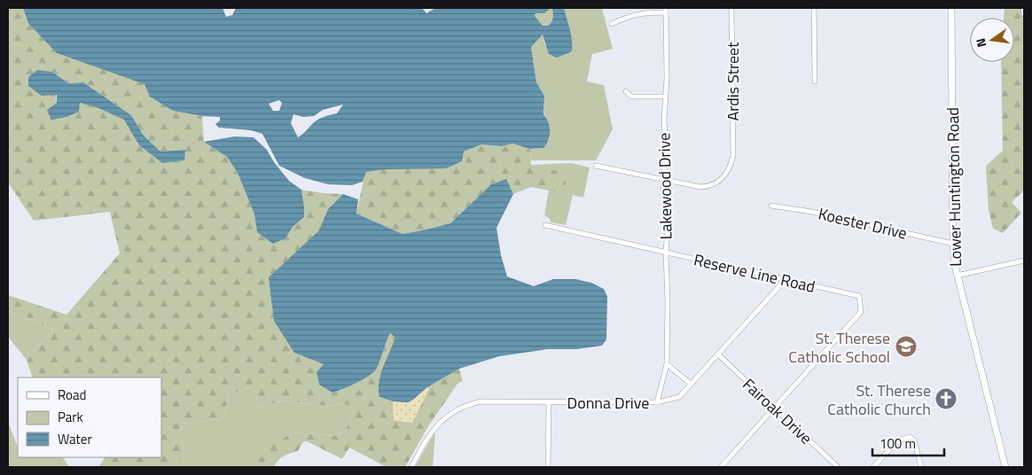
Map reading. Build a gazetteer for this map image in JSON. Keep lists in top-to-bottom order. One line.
{"streets":{"main road":["Lower Huntington Road"],"street":["Ardis Street","Lakewood Drive","Koester Drive","Reserve Line Road","Donna Drive","Fairoak Drive"]},"crossings":[["Ardis Street","Lakewood Drive"],["Lakewood Drive","Reserve Line Road"],["Lakewood Drive","Donna Drive"],["Lower Huntington Road","Koester Drive"],["Reserve Line Road","Donna Drive"],["Reserve Line Road","Fairoak Drive"],["Donna Drive","Fairoak Drive"]],"places":{"school or university":["St. Therese Catholic School"],"church":["St. Therese Catholic Church"]},"legend":["Road","Park","Water"],"scale_bar":"100 m","north":"left"}
